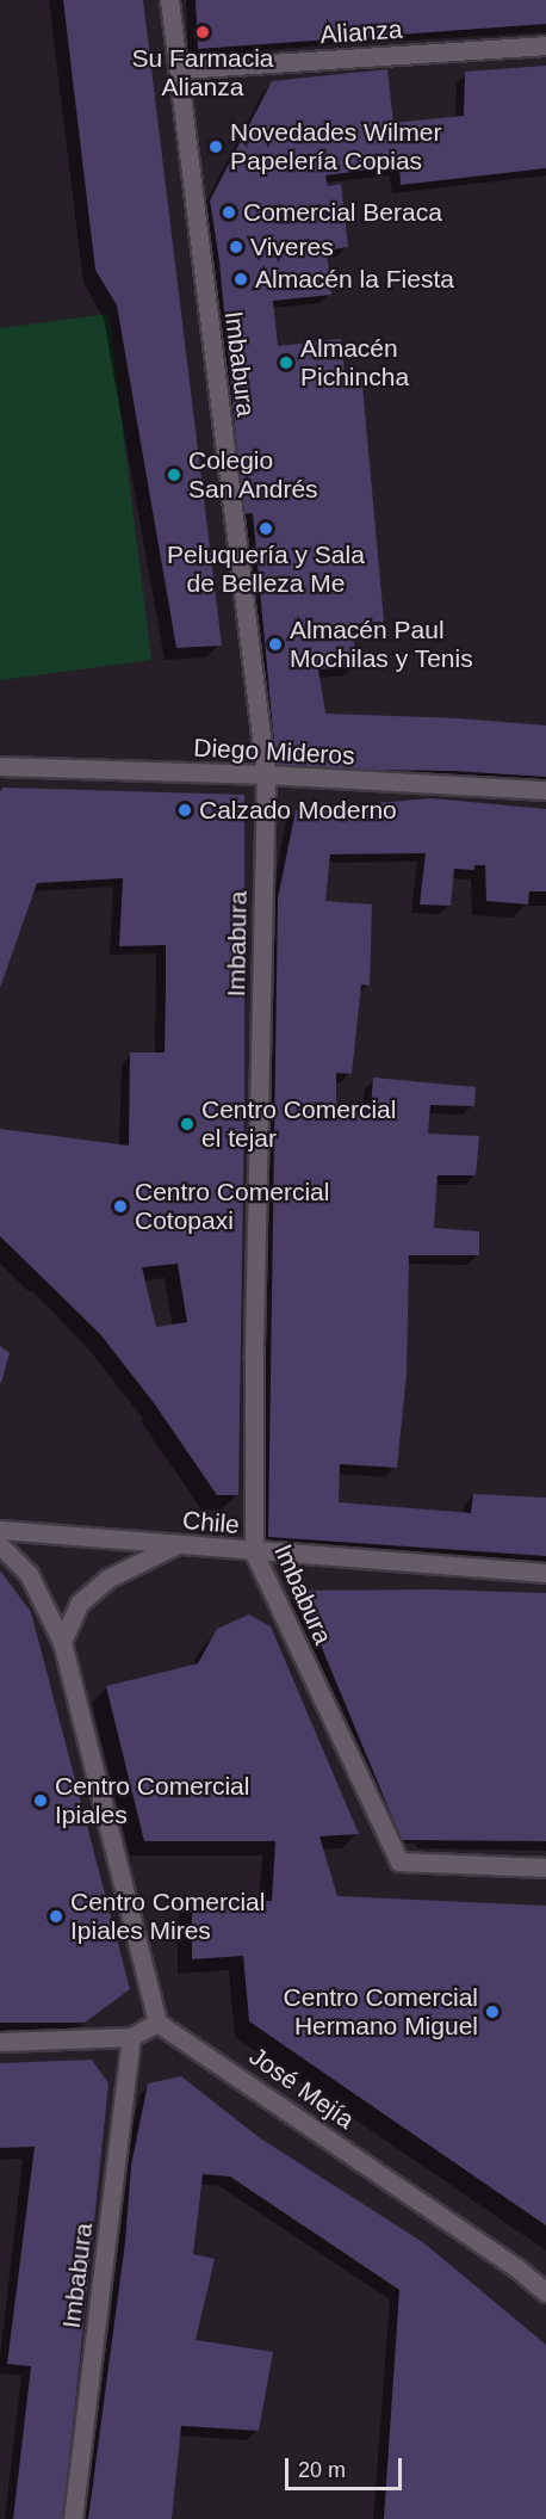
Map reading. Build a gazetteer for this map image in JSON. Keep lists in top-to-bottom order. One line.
{"streets":{"street":["Alianza","Imbabura","Diego Mideros","Chile","José Mejía"]},"crossings":[["Alianza","Imbabura"],["Imbabura","Diego Mideros"],["Imbabura","Chile"]],"places":["Su Farmacia Alianza","Novedades Wilmer Papelería Copias","Comercial Beraca","Viveres","Almacén la Fiesta","Almacén Pichincha","Colegio San Andrés","Peluquería y Sala de Belleza Me","Almacén Paul Mochilas y Tenis","Calzado Moderno","Centro Comercial el tejar","Centro Comercial Cotopaxi","Centro Comercial Ipiales","Centro Comercial Ipiales Mires","Centro Comercial Hermano Miguel"],"scale_bar":"20 m"}
